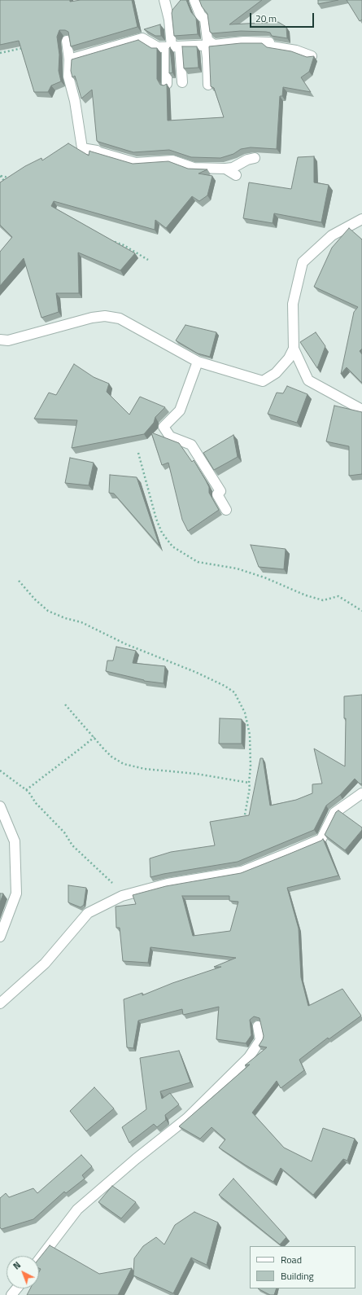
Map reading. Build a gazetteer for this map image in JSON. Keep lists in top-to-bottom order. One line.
{"legend":["Road","Building"],"scale_bar":"20 m","north":"top left"}
